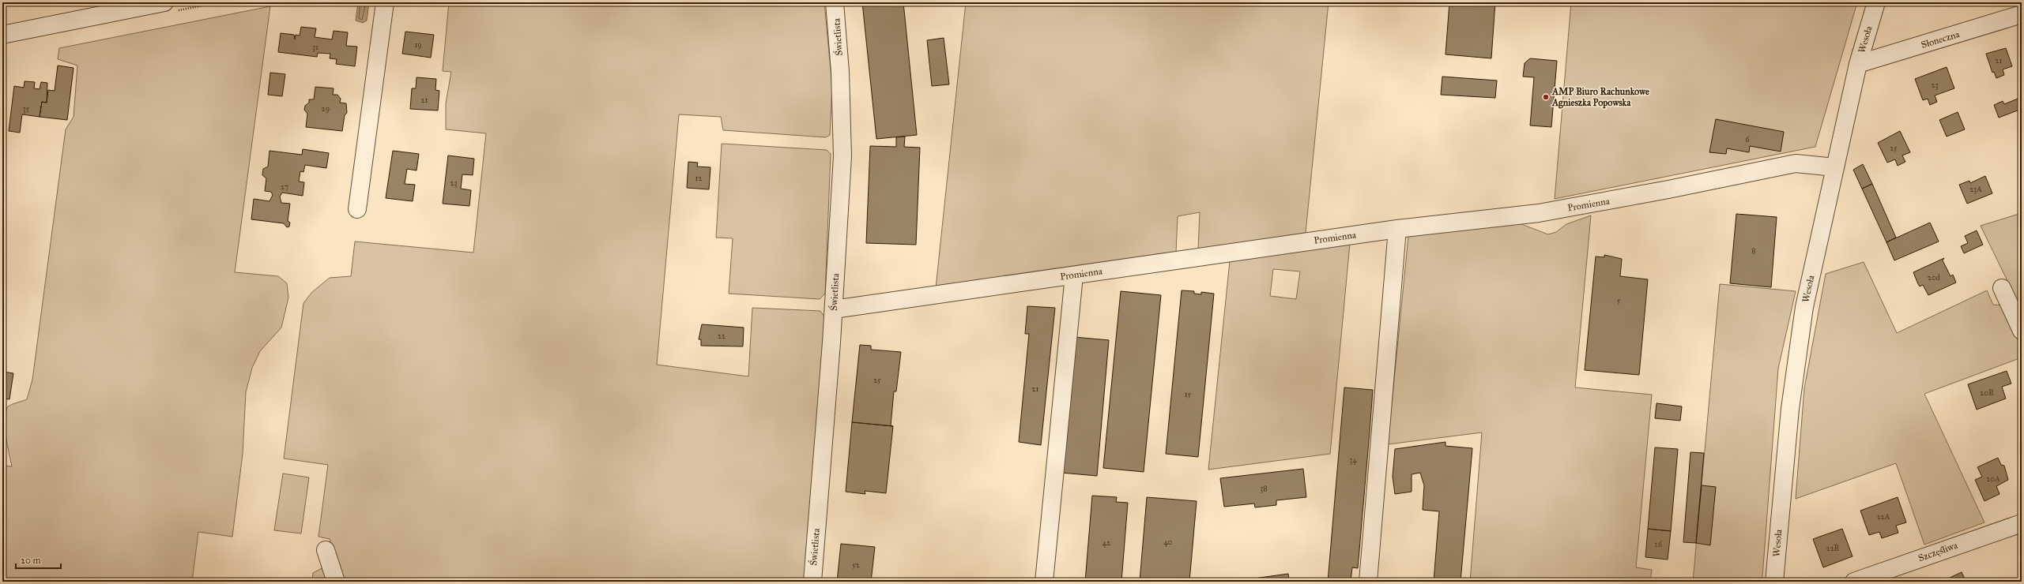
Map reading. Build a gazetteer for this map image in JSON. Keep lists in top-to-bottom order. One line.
{"streets":{"street":["Świetlista","Wesoła","Słoneczna","Promienna","Szczęśliwa"]},"crossings":[["Świetlista","Promienna"],["Wesoła","Słoneczna"],["Wesoła","Promienna"]],"places":["AMP Biuro Rachunkowe Agnieszka Popowska"],"house_numbers":["19","31","21","23","21","35","29","6","25","12","23","27","23A","8","20d","5","22","25","21","20B","15","34","20A","38","22A","40","42","26","22B","52"],"scale_bar":"20 m"}
